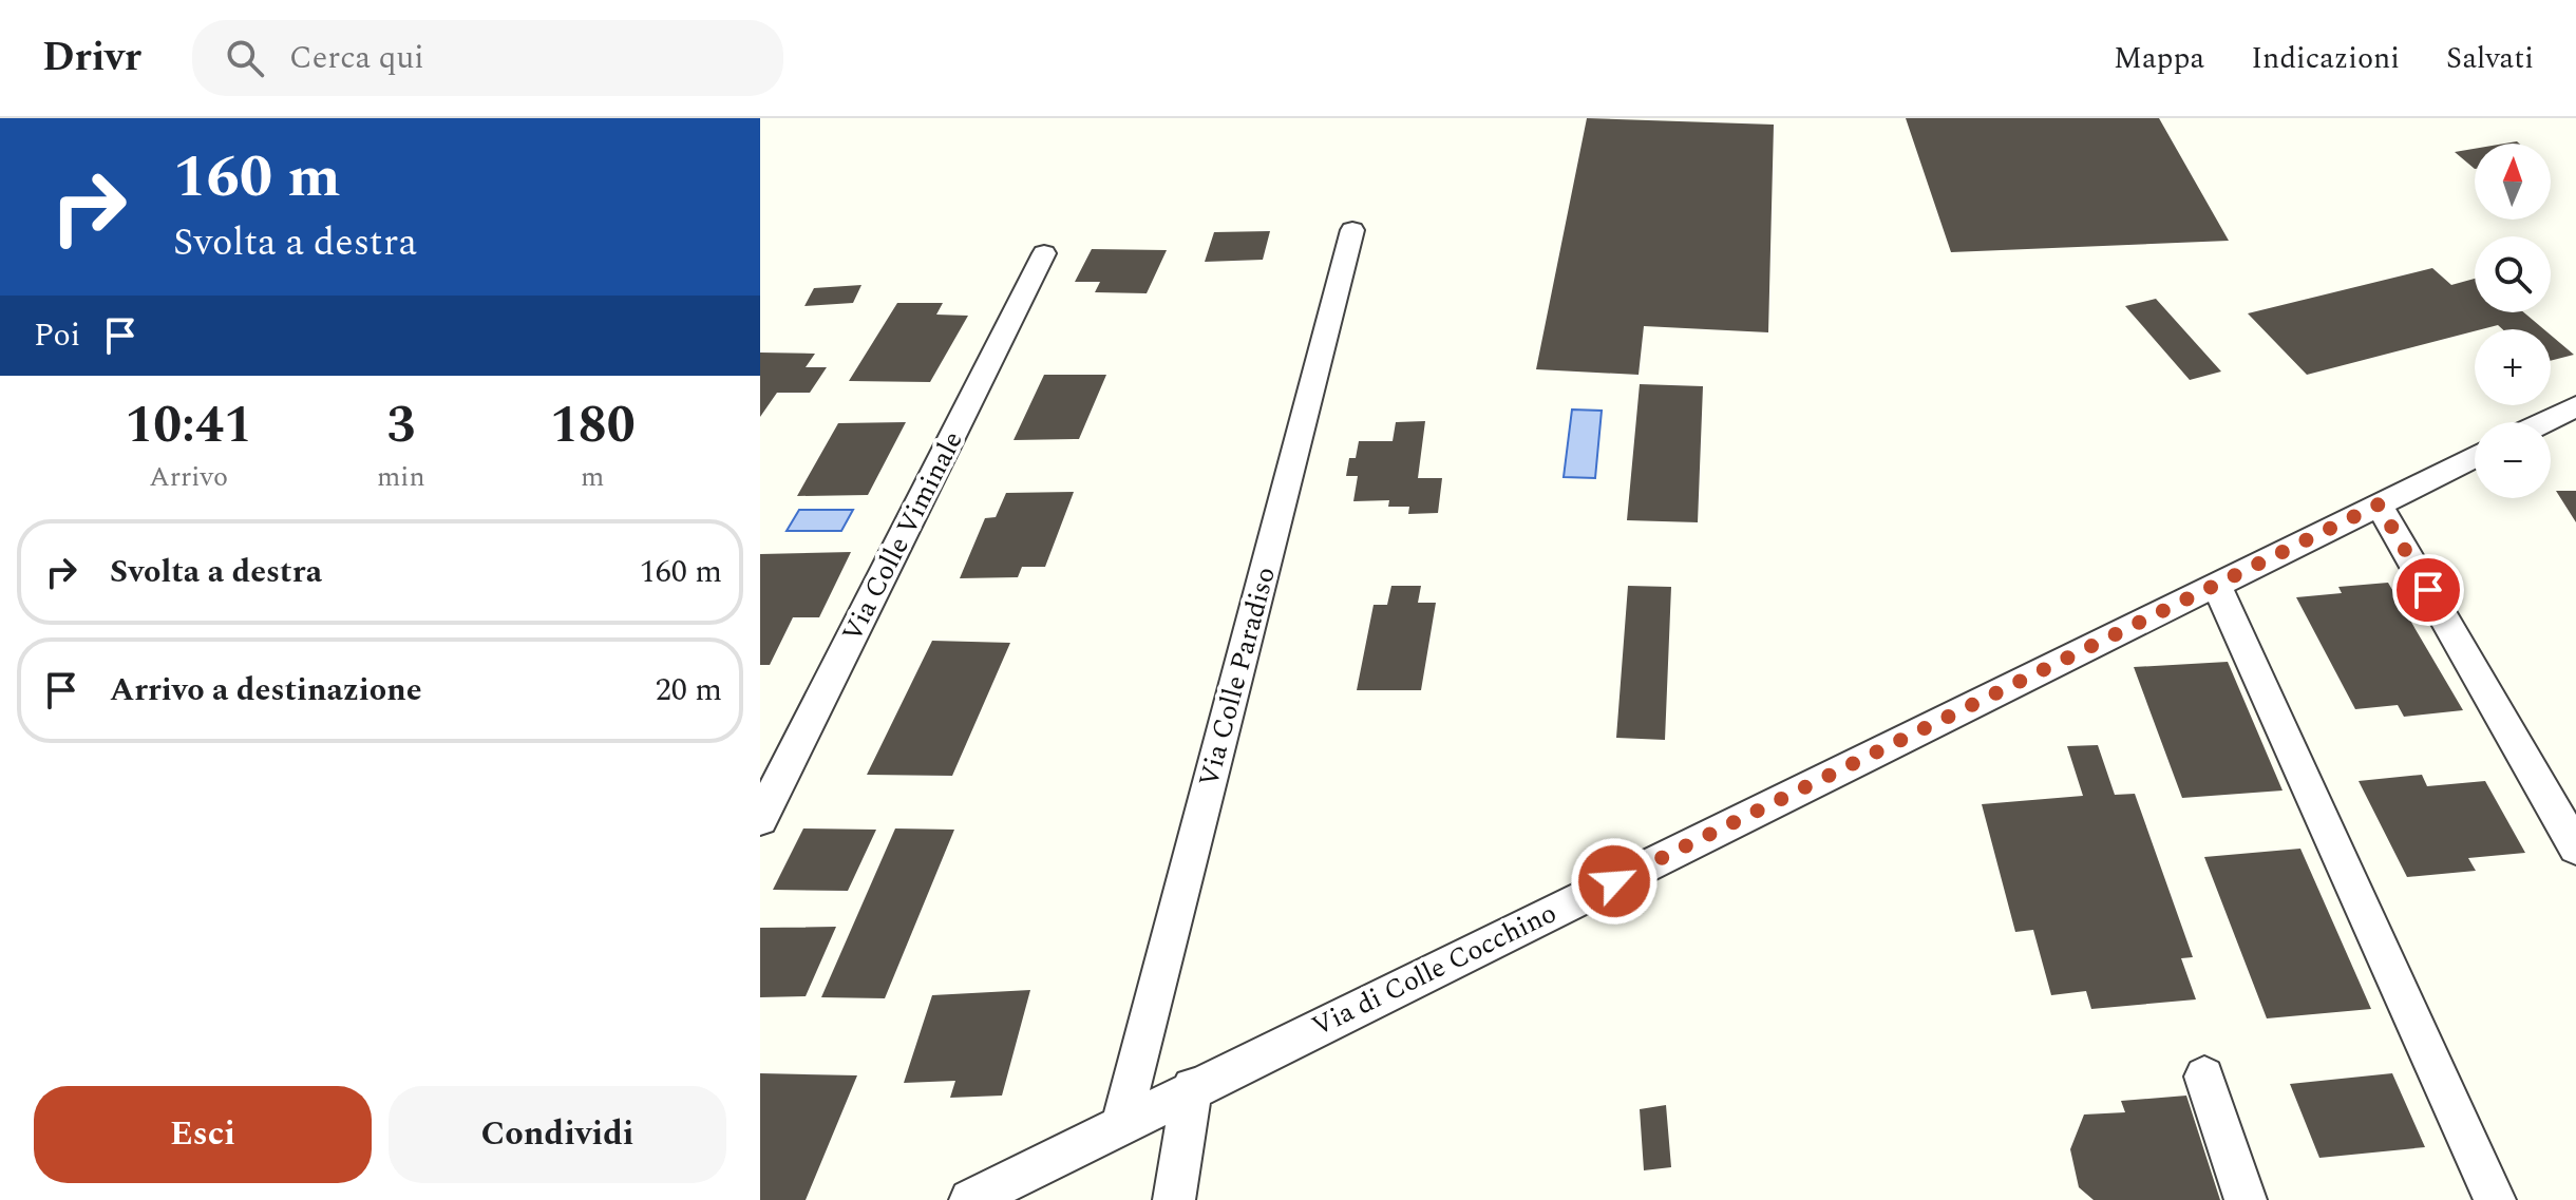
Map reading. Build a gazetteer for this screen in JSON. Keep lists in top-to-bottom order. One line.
{"streets":{"street":["Via Colle Viminale","Via Colle Paradiso","Via di Colle Cocchino"]},"crossings":[["Via Colle Paradiso","Via di Colle Cocchino"]],"north":"top","page":{"header":"Drivr","search":"Cerca qui","nav":["Mappa","Indicazioni","Salvati"],"turn":["160 m","Svolta a destra"],"map_buttons":["+","−"],"then":"Poi","eta":["10:41","Arrivo","3","min","180","m"],"list":[{"name":"Svolta a destra","value":"160 m"},{"name":"Arrivo a destinazione","value":"20 m"}],"buttons":["Esci","Condividi"]}}
